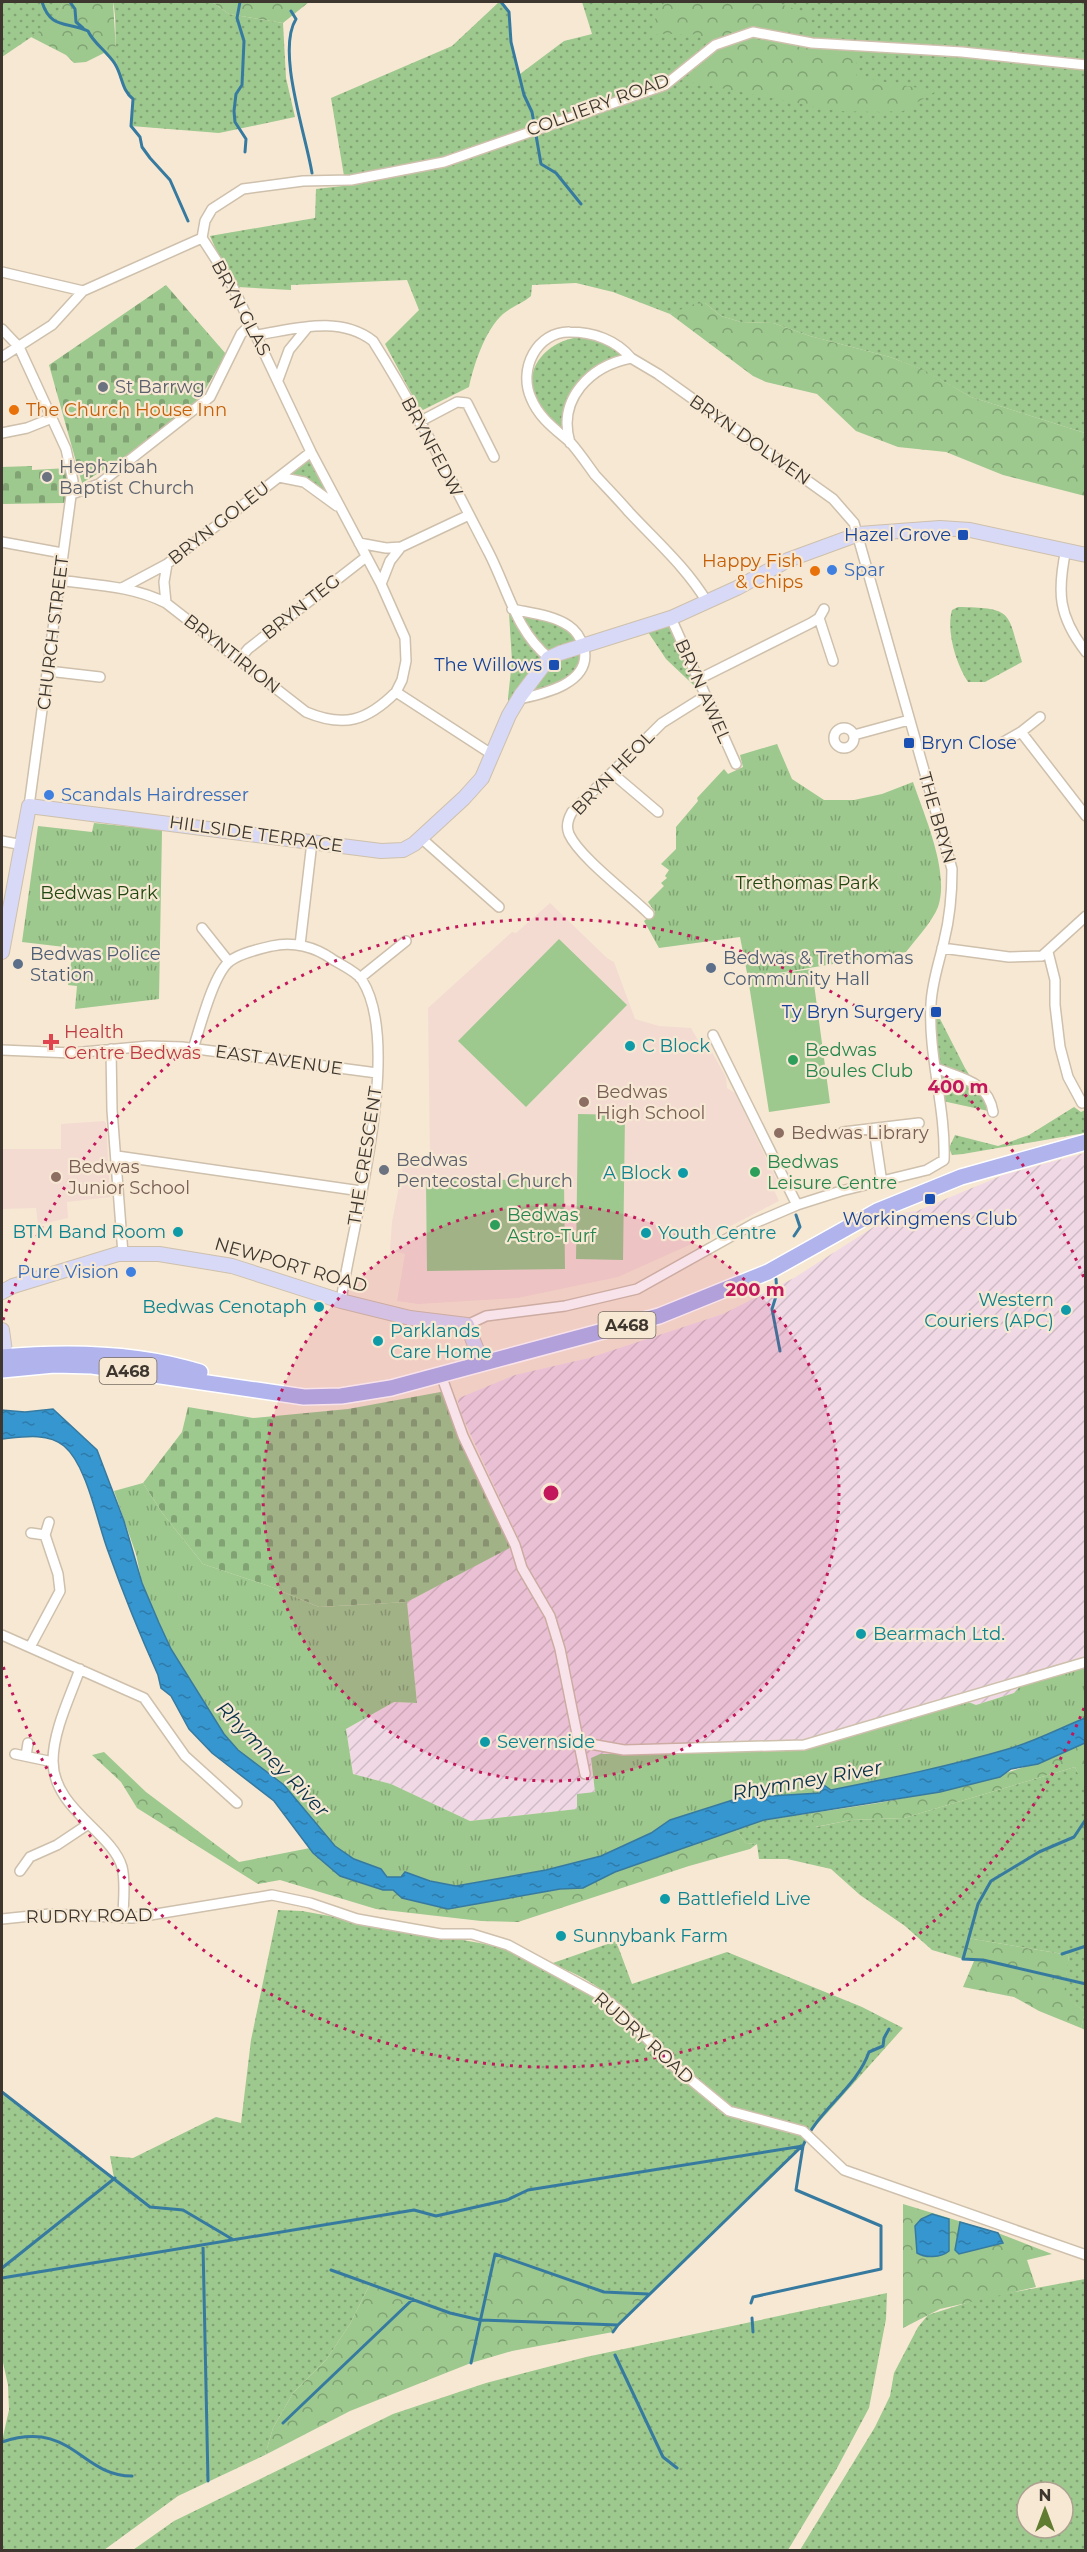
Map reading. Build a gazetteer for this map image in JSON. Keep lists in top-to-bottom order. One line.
{"streets":{"main road":["A468"],"street":["COLLIERY ROAD","BRYN GLAS","BRYN DOLWEN","BRYNFEDW","BRYN GOLEU","BRYN TEG","CHURCH STREET","BRYNTIRION","BRYN AWEL","BRYN HEOL","THE BRYN","HILLSIDE TERRACE","EAST AVENUE","THE CRESCENT","NEWPORT ROAD","RUDRY ROAD"]},"crossings":[["COLLIERY ROAD","BRYN GLAS"],["BRYN GLAS","BRYNFEDW"],["BRYN GLAS","BRYN GOLEU"],["BRYN GLAS","BRYN TEG"],["BRYN GLAS","BRYNTIRION"],["BRYN DOLWEN","THE BRYN"],["BRYN GOLEU","BRYNTIRION"],["BRYN TEG","BRYNTIRION"],["CHURCH STREET","BRYNTIRION"],["CHURCH STREET","HILLSIDE TERRACE"],["BRYN AWEL","BRYN HEOL"],["THE BRYN","NEWPORT ROAD"],["EAST AVENUE","THE CRESCENT"],["THE CRESCENT","NEWPORT ROAD"]],"water":["Rhymney River"],"parks":["Trethomas Park","Bedwas Park"],"places":{"other":["St Barrwg","The Church House Inn","Hephzibah Baptist Church","Spar","Happy Fish & Chips","Scandals Hairdresser","Bedwas Police Station","Bedwas & Trethomas Community Hall","C Block","Bedwas Boules Club","Bedwas High School","Bedwas Library","Bedwas Pentecostal Church","Bedwas Leisure Centre","A Block","Bedwas Junior School","Bedwas Astro-Turf","BTM Band Room","Youth Centre","Pure Vision","Bedwas Cenotaph","Western Couriers (APC)","Parklands Care Home","Bearmach Ltd.","Severnside","Battlefield Live","Sunnybank Farm"],"transit":["Hazel Grove","The Willows","Bryn Close","Ty Bryn Surgery","Workingmens Club"],"health":["Health Centre Bedwas"]},"north":"top","rings":["400 m","200 m"]}
